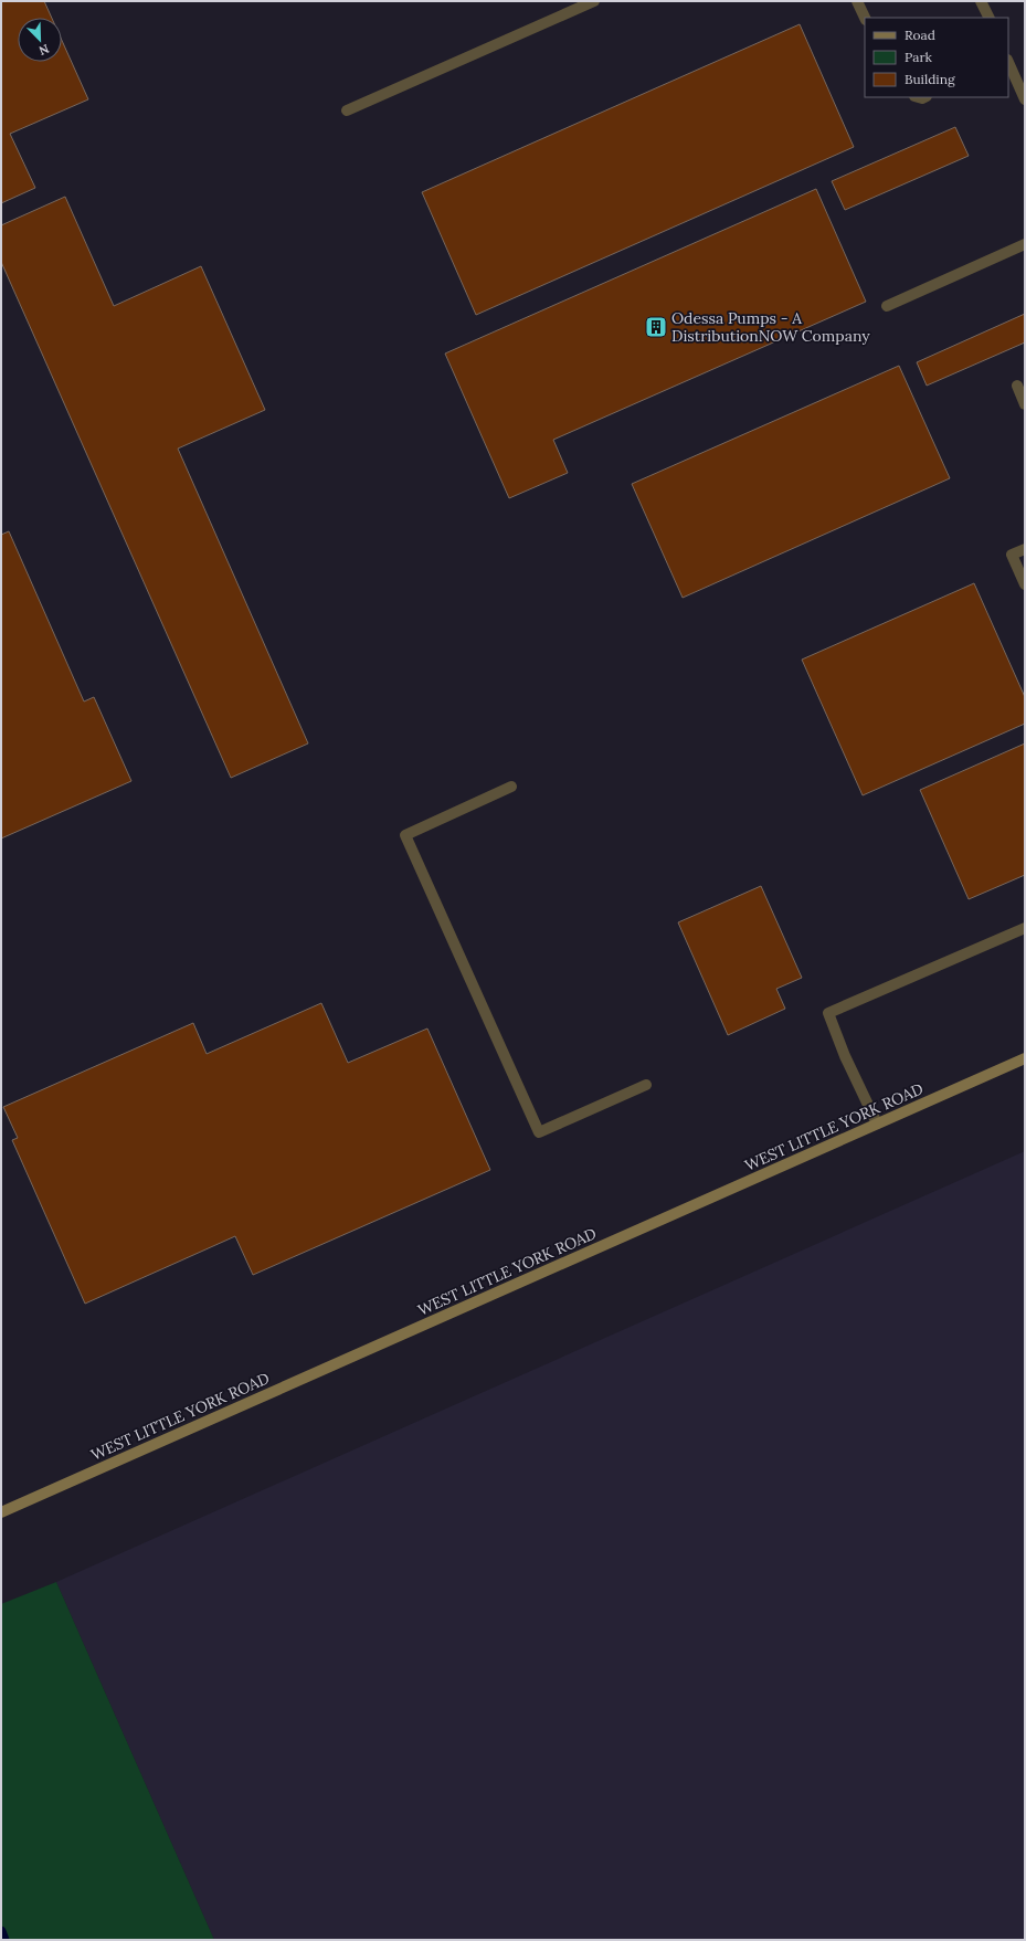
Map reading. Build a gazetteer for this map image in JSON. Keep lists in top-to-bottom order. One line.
{"streets":{"main road":["WEST LITTLE YORK ROAD"]},"places":{"building":["Odessa Pumps - A DistributionNOW Company"]},"legend":["Road","Park","Building"],"north":"bottom right"}
